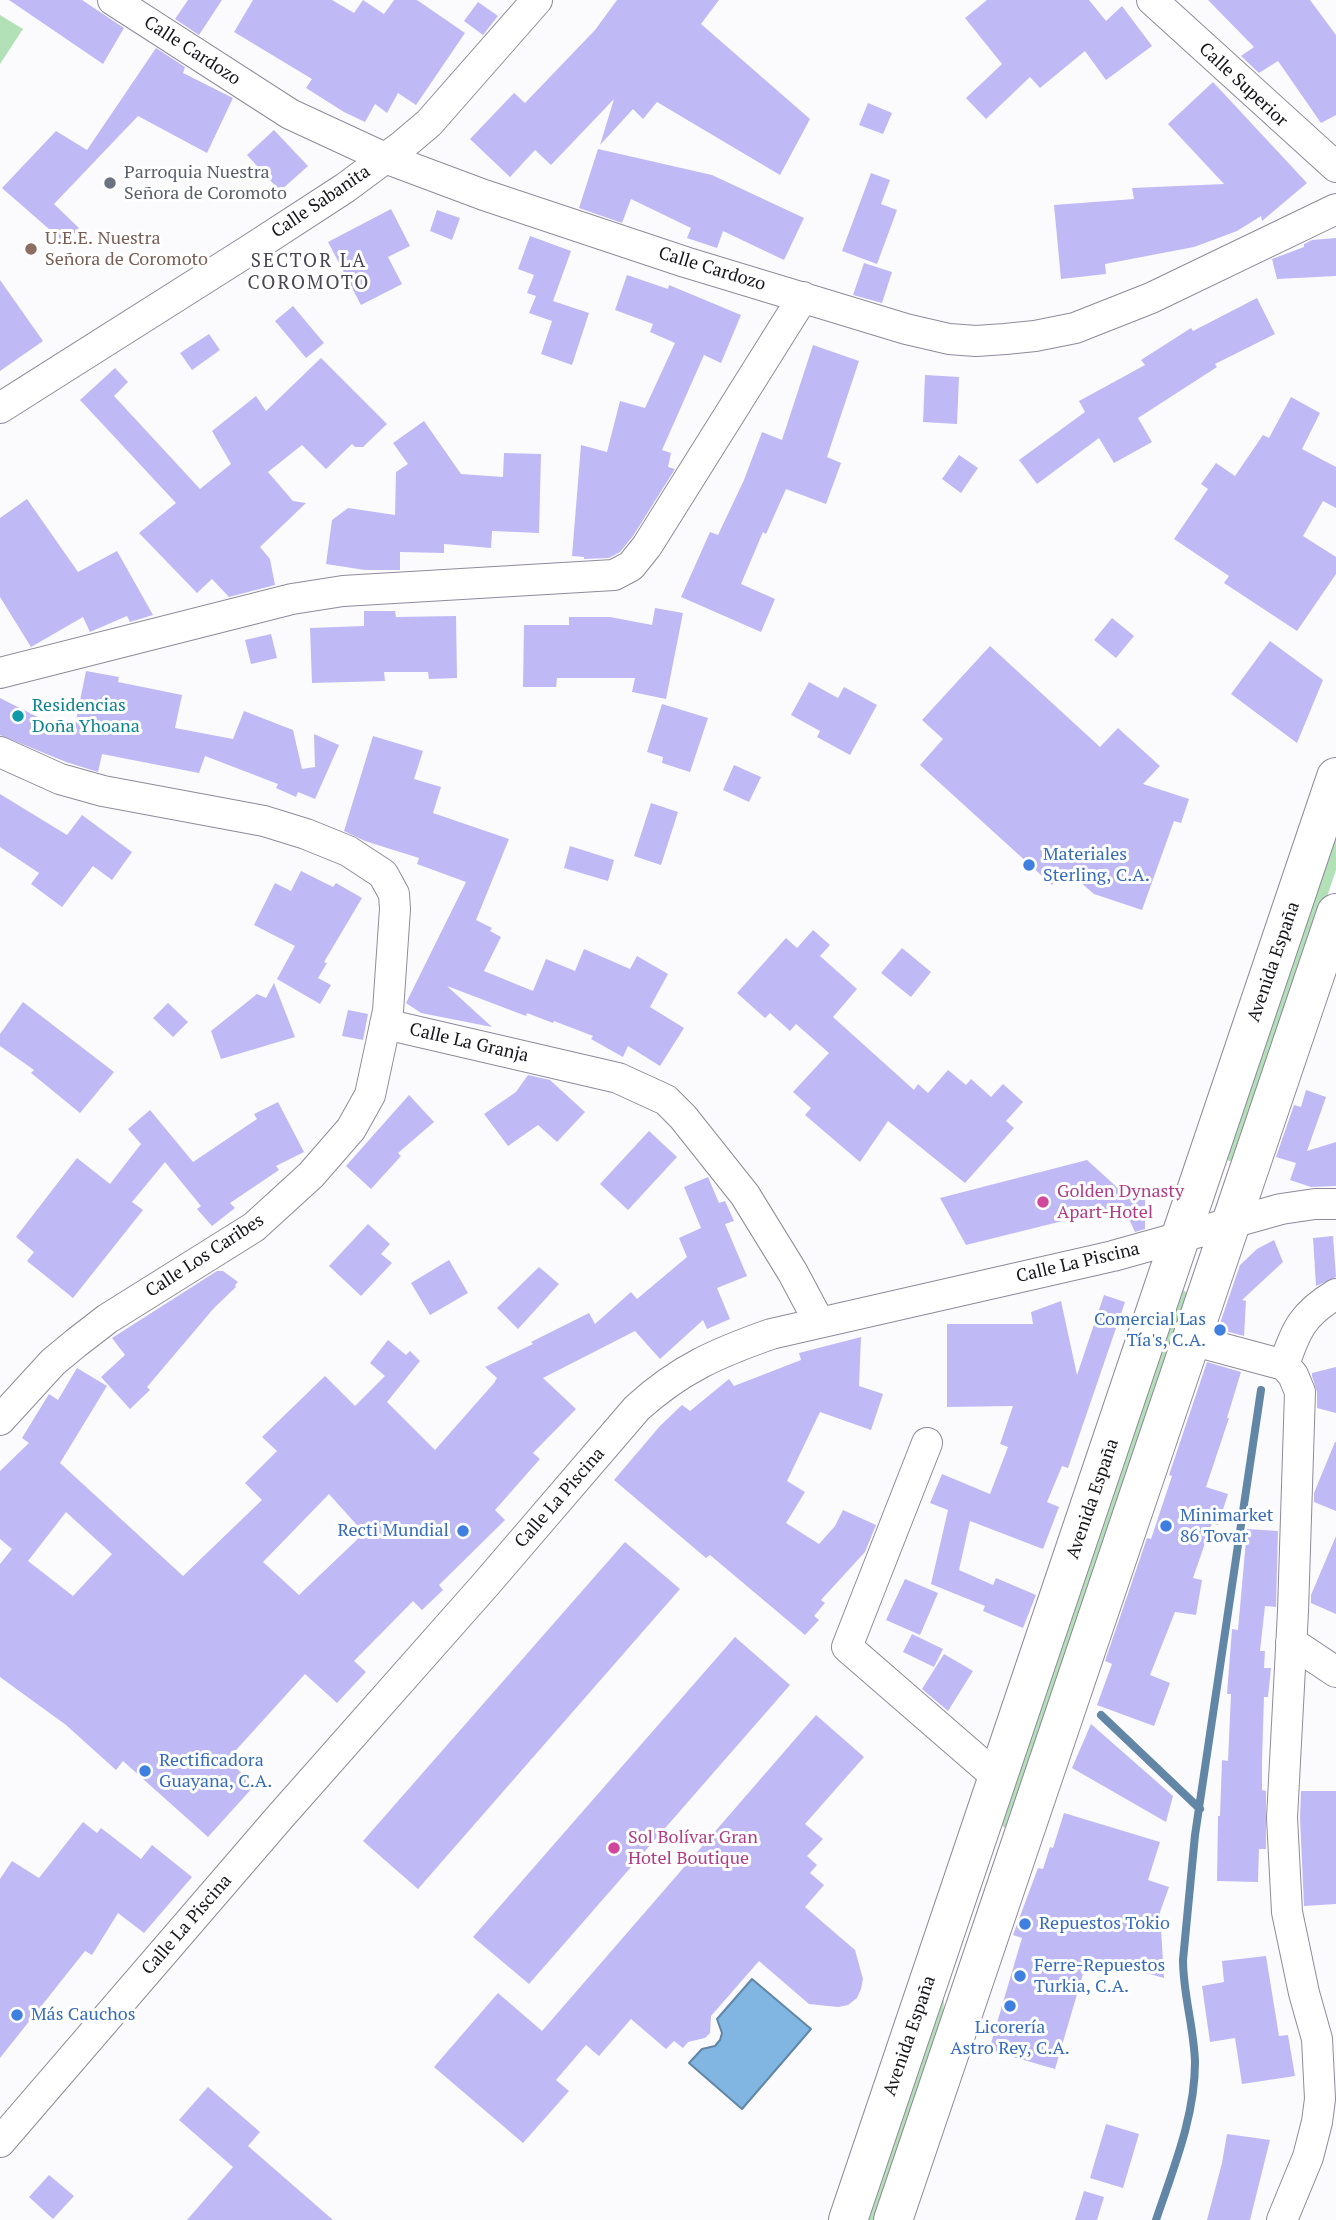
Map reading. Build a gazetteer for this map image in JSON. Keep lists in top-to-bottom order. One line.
{"streets":{"main road":["Avenida España"],"street":["Calle Cardozo","Calle Superior","Calle Sabanita","Calle La Granja","Calle Los Caribes","Calle La Piscina"]},"crossings":[["Calle Cardozo","Calle Sabanita"],["Avenida España","Calle La Piscina"],["Calle La Granja","Calle Los Caribes"],["Calle La Granja","Calle La Piscina"]],"districts":["SECTOR LA COROMOTO"],"places":["Parroquia Nuestra Señora de Coromoto","U.E.E. Nuestra Señora de Coromoto","Residencias Doña Yhoana","Materiales Sterling, C.A.","Golden Dynasty Apart-Hotel","Comercial Las Tía's, C.A.","Minimarket 86 Tovar","Recti Mundial","Rectificadora Guayana, C.A.","Sol Bolívar Gran Hotel Boutique","Repuestos Tokio","Ferre-Repuestos Turkia, C.A.","Licorería Astro Rey, C.A.","Más Cauchos"]}
